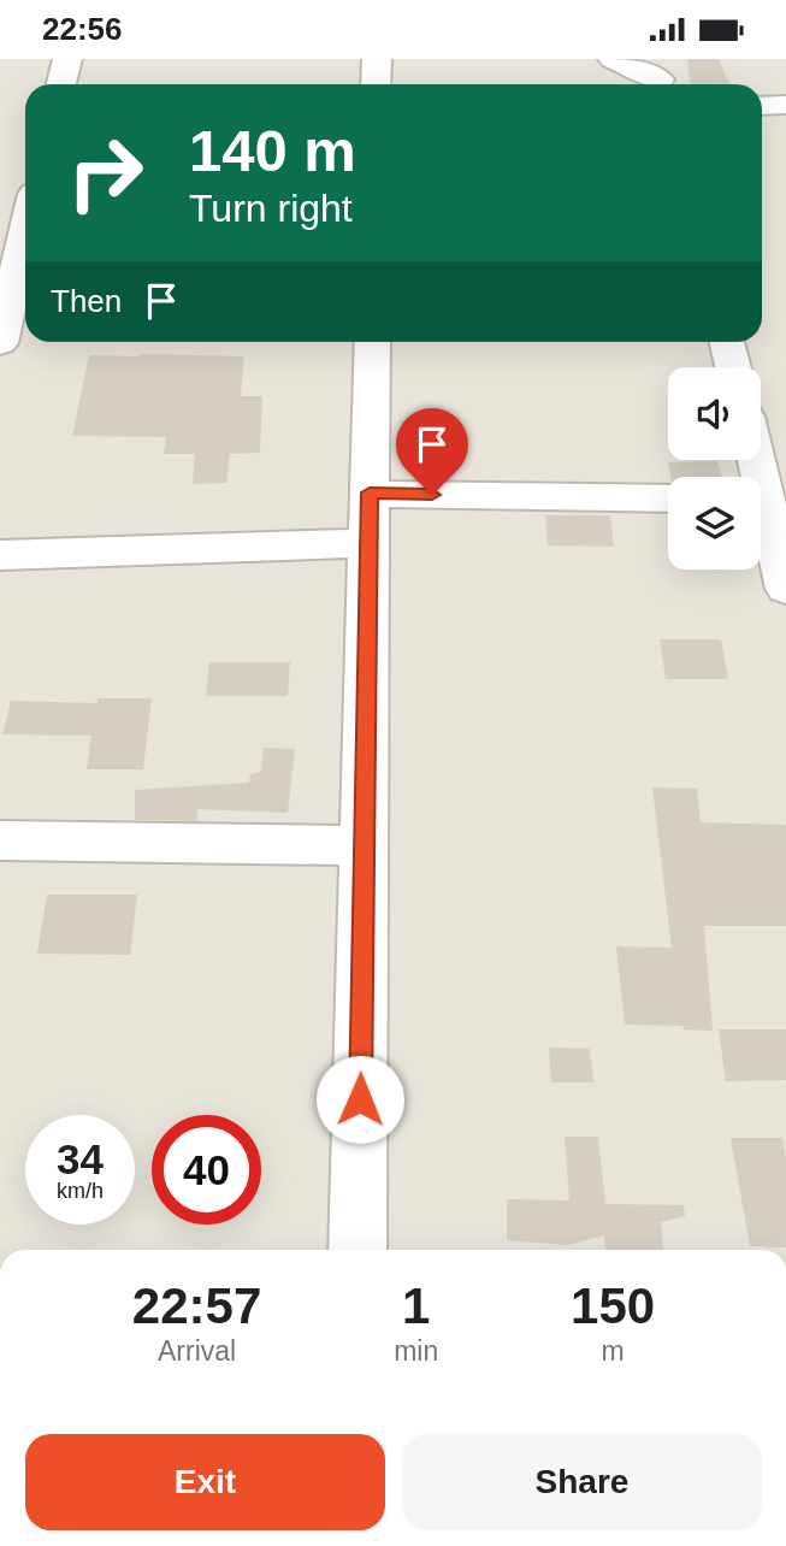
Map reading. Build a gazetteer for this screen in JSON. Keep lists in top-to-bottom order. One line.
{"page":{"status":"22:56","turn":["140 m","Turn right"],"then":"Then","speed":"34 km/h","limit":"40","eta":["22:57","Arrival","1","min","150","m"],"buttons":["Exit","Share"]}}
